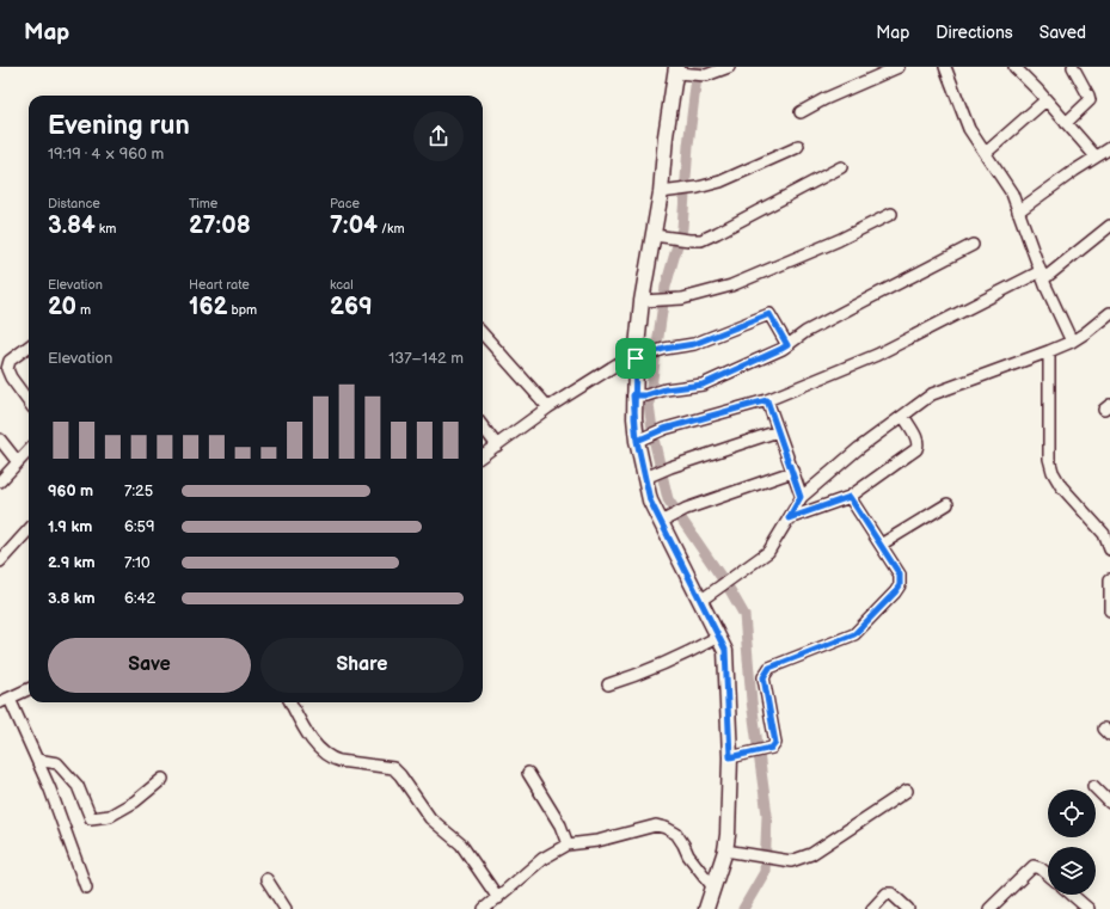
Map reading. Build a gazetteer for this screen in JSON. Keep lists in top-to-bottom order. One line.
{"page":{"header":"Map","nav":["Map","Directions","Saved"],"heading":["Evening run","19:19 · 4 × 960 m"],"stats":[["Distance","3.84 km"],["Time","27:08"],["Pace","7:04 /km"],["Elevation","20 m"],["Heart rate","162 bpm"],["kcal","269"]],"chart":["Elevation","137–142 m"],"list":[{"name":"960 m","note":"7:25"},{"name":"1.9 km","note":"6:59"},{"name":"2.9 km","note":"7:10"},{"name":"3.8 km","note":"6:42"}],"buttons":["Save","Share"]}}
